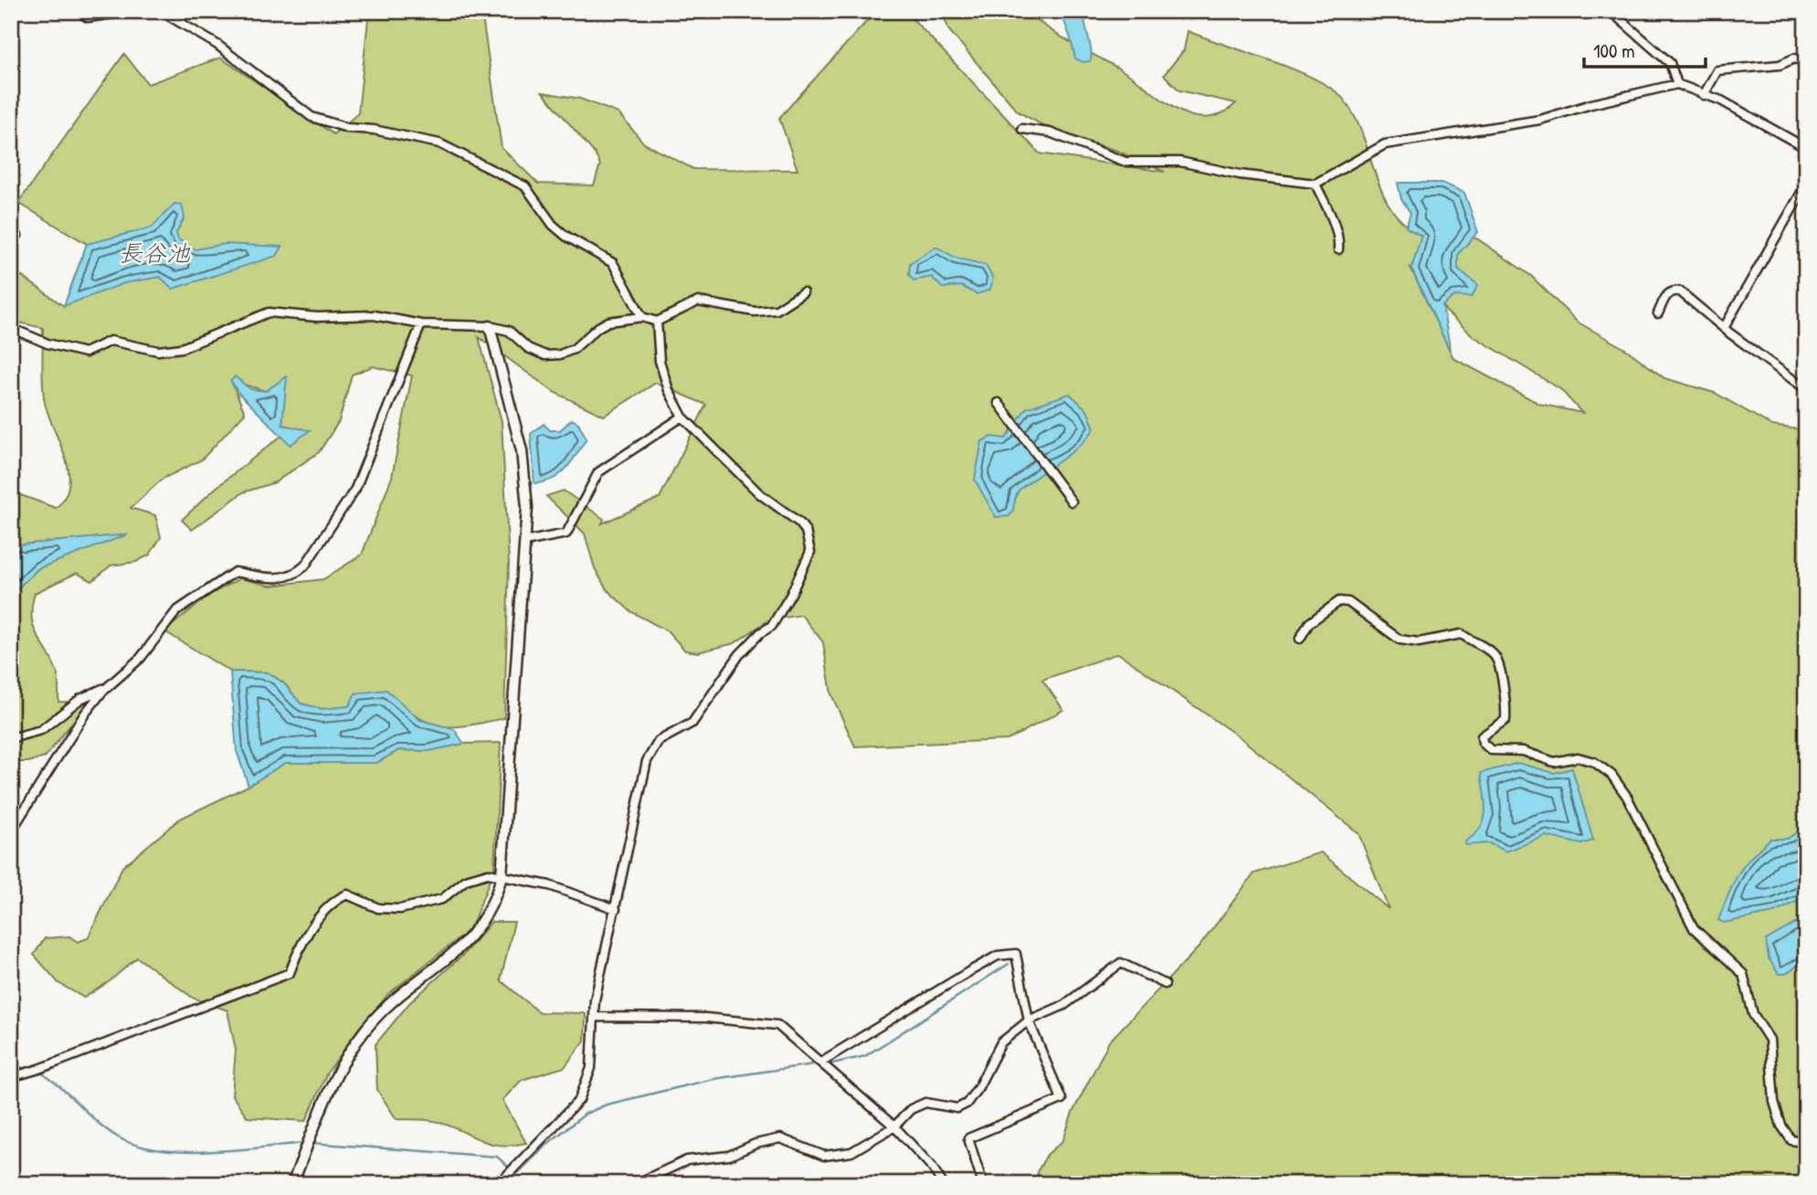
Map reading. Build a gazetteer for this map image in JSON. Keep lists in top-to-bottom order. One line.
{"water":["長谷池"],"scale_bar":"100 m"}
